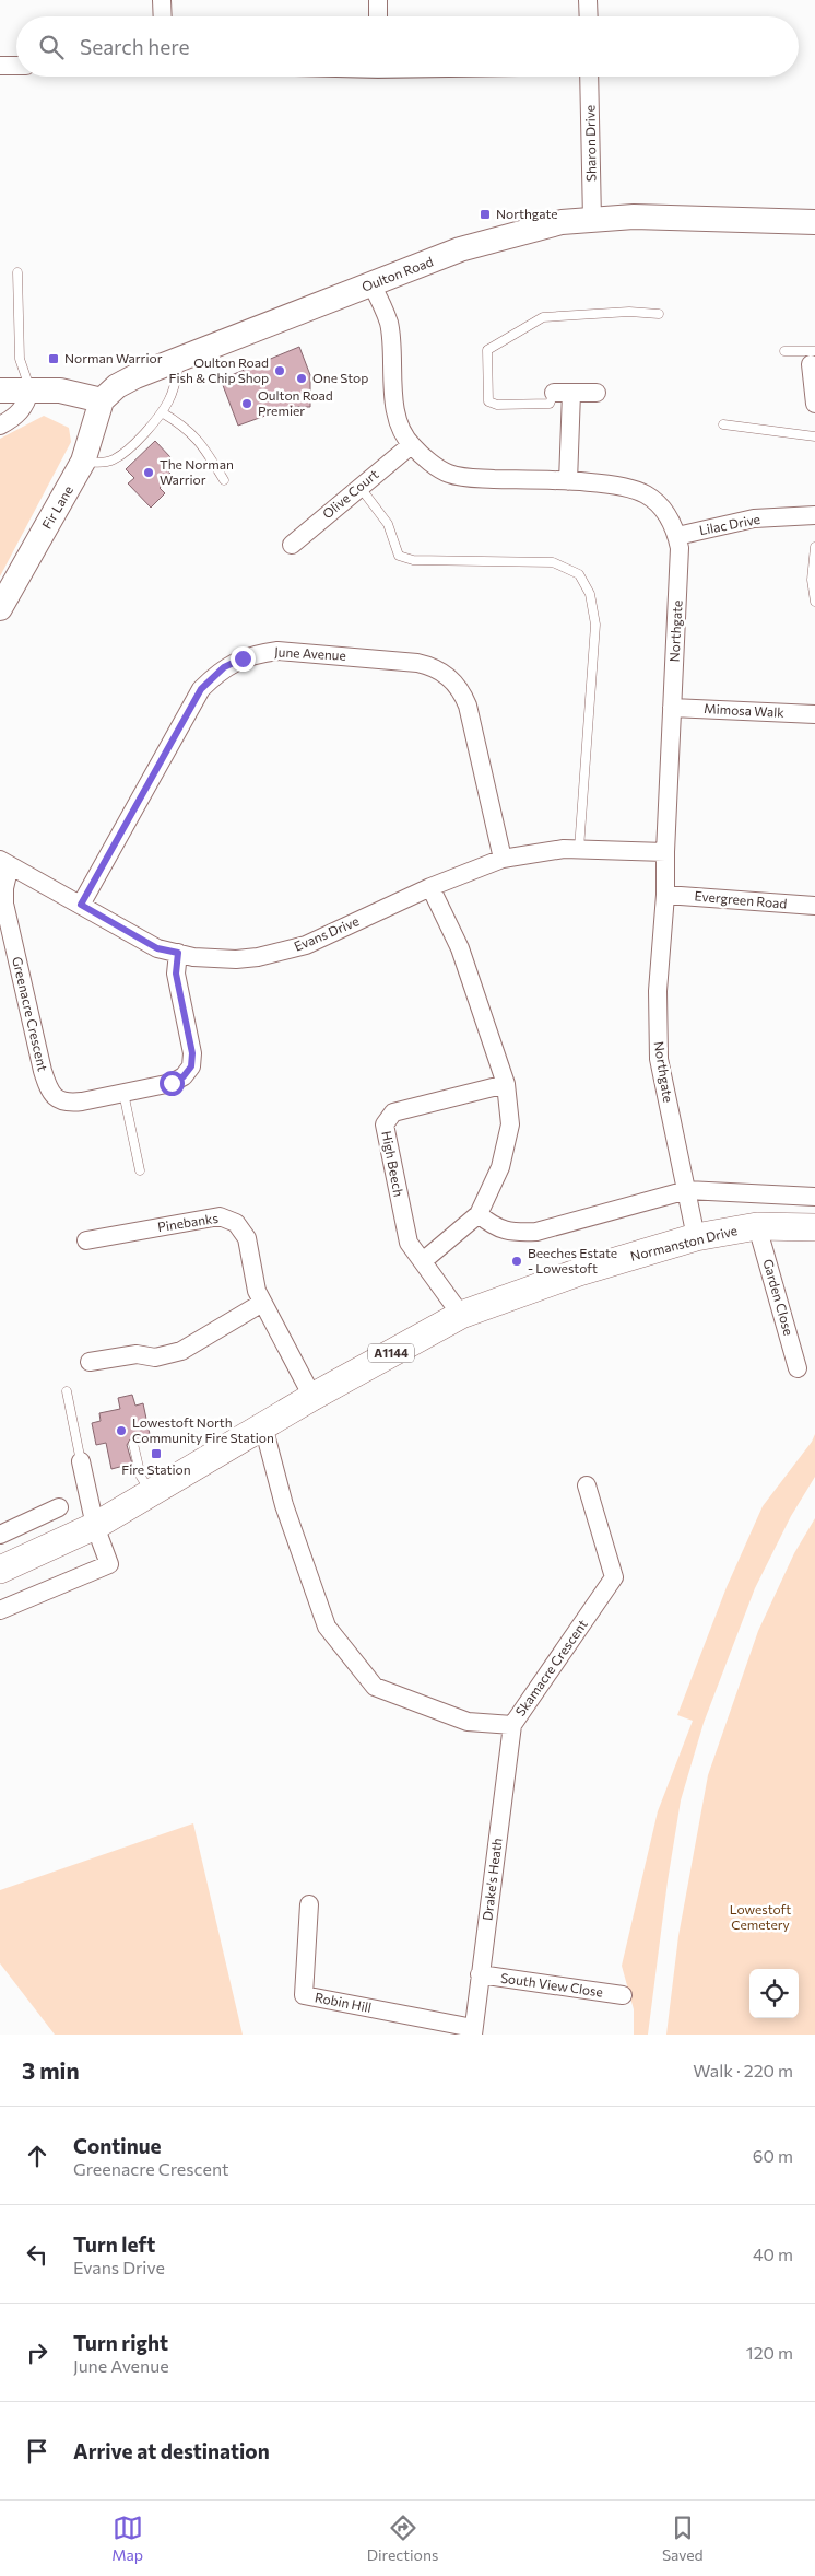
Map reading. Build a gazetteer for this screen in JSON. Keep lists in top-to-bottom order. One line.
{"streets":{"main road":["Oulton Road","Fir Lane","Normanston Drive","A1144"],"street":["Sharon Drive","Olive Court","Lilac Drive","Northgate","June Avenue","Mimosa Walk","Evergreen Road","Evans Drive","Greenacre Crescent","High Beech","Pinebanks","Garden Close","Skamacre Crescent","Drake's Heath","South View Close","Robin Hill"]},"crossings":[["Sharon Drive","Oulton Road"],["Oulton Road","Fir Lane"],["Oulton Road","Northgate"],["Olive Court","Northgate"],["Lilac Drive","Northgate"],["Northgate","Mimosa Walk"],["Northgate","Evergreen Road"],["Northgate","Evans Drive"],["Northgate","Normanston Drive"],["June Avenue","Evans Drive"],["Evans Drive","Greenacre Crescent"],["High Beech","Normanston Drive"],["Pinebanks","Normanston Drive"],["Normanston Drive","Garden Close"],["Normanston Drive","Skamacre Crescent"],["Skamacre Crescent","Drake's Heath"],["Drake's Heath","South View Close"],["Drake's Heath","Robin Hill"]],"parks":["Lowestoft Cemetery"],"places":{"transit":["Northgate","Norman Warrior","Fire Station"],"other":["Oulton Road Fish & Chip Shop","One Stop","Oulton Road Premier","The Norman Warrior","Beeches Estate - Lowestoft","Lowestoft North Community Fire Station"]},"page":{"search":"Search here","heading":["3 min","Walk · 220 m"],"list":[["Continue","Greenacre Crescent","60 m"],["Turn left","Evans Drive","40 m"],["Turn right","June Avenue","120 m"],"Arrive at destination"],"nav":["Map","Directions","Saved"]}}
